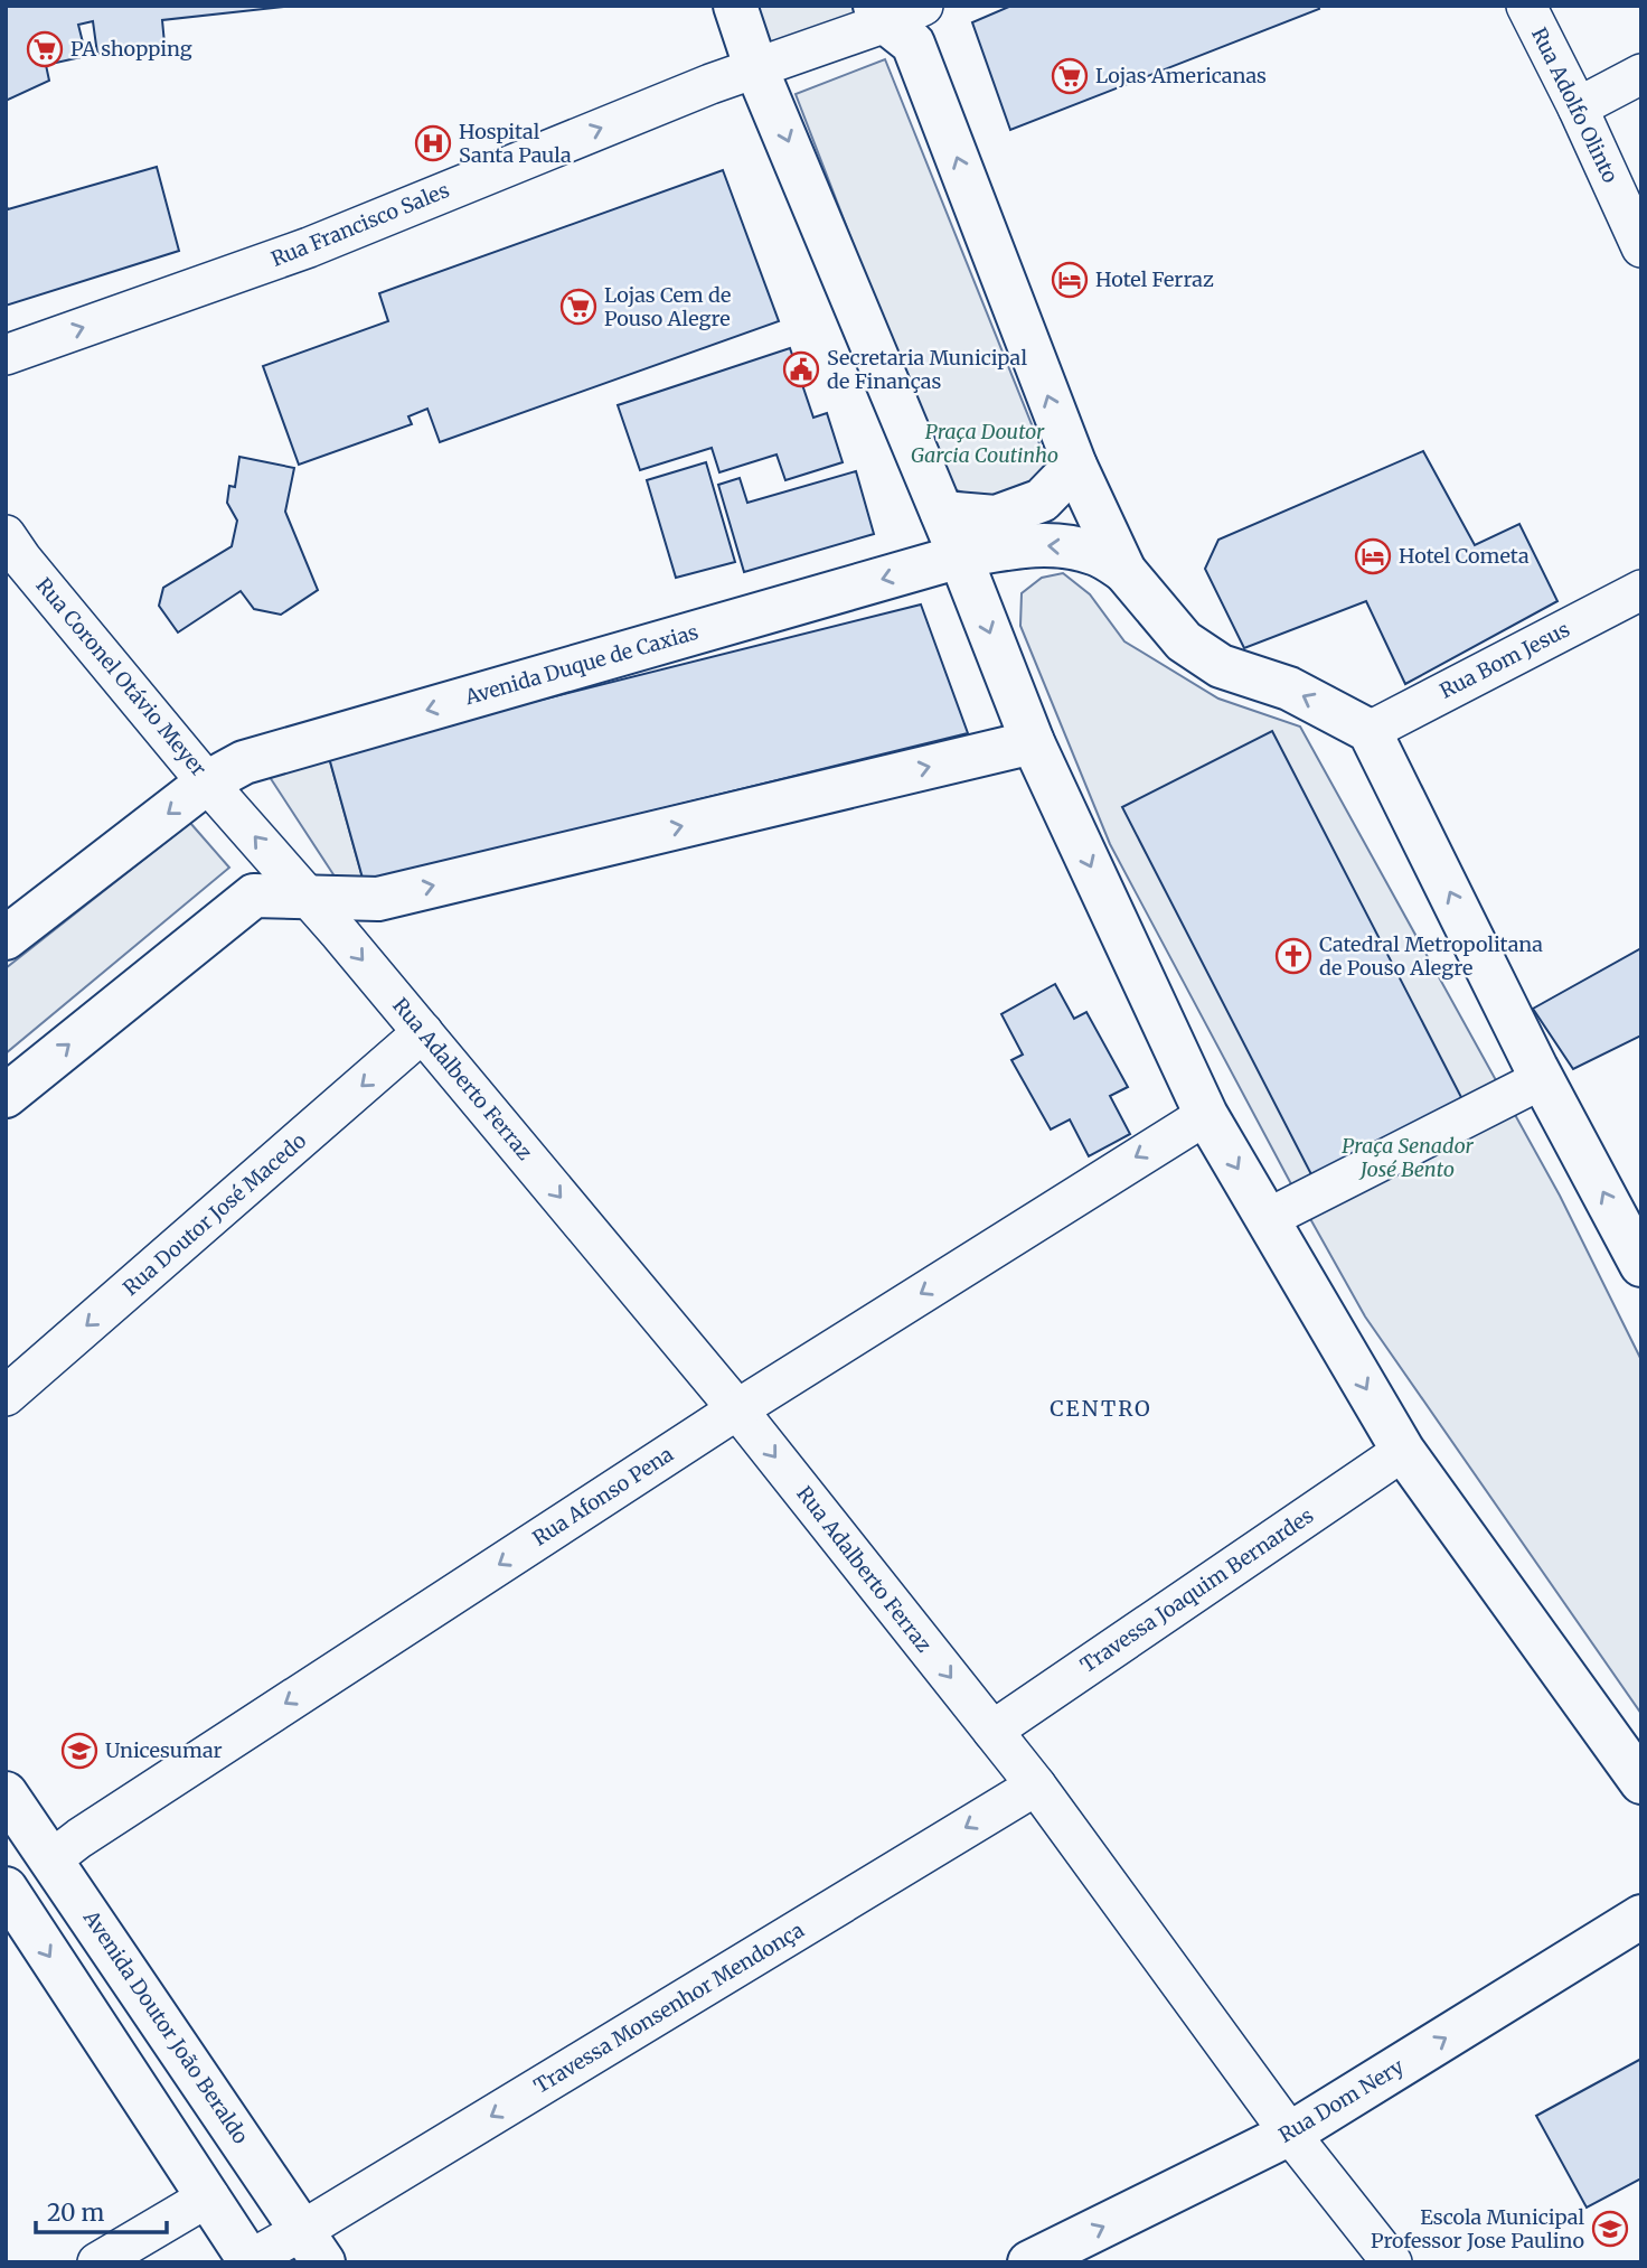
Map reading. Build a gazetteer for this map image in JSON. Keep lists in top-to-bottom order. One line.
{"streets":{"street":["Rua Adolfo Olinto","Rua Francisco Sales","Rua Bom Jesus","Avenida Duque de Caxias","Rua Coronel Otávio Meyer","Rua Adalberto Ferraz","Rua Doutor José Macedo","Rua Afonso Pena","Travessa Joaquim Bernardes","Travessa Monsenhor Mendonça","Avenida Doutor João Beraldo","Rua Dom Nery"]},"crossings":[["Avenida Duque de Caxias","Rua Coronel Otávio Meyer"],["Rua Adalberto Ferraz","Rua Doutor José Macedo"],["Rua Adalberto Ferraz","Rua Afonso Pena"],["Rua Adalberto Ferraz","Travessa Joaquim Bernardes"],["Rua Adalberto Ferraz","Travessa Monsenhor Mendonça"],["Rua Adalberto Ferraz","Rua Dom Nery"],["Rua Afonso Pena","Avenida Doutor João Beraldo"],["Travessa Monsenhor Mendonça","Avenida Doutor João Beraldo"]],"one_way":["Rua Francisco Sales","Rua Adalberto Ferraz","Rua Afonso Pena","Travessa Monsenhor Mendonça","Rua Dom Nery"],"districts":["CENTRO"],"parks":["Praça Doutor Garcia Coutinho","Praça Senador José Bento"],"places":{"supermarket":["PA shopping","Lojas Americanas","Lojas Cem de Pouso Alegre"],"hospital":["Hospital Santa Paula"],"hotel":["Hotel Ferraz","Hotel Cometa"],"public building":["Secretaria Municipal de Finanças"],"church":["Catedral Metropolitana de Pouso Alegre"],"school or university":["Unicesumar","Escola Municipal Professor Jose Paulino"]},"scale_bar":"20 m"}
